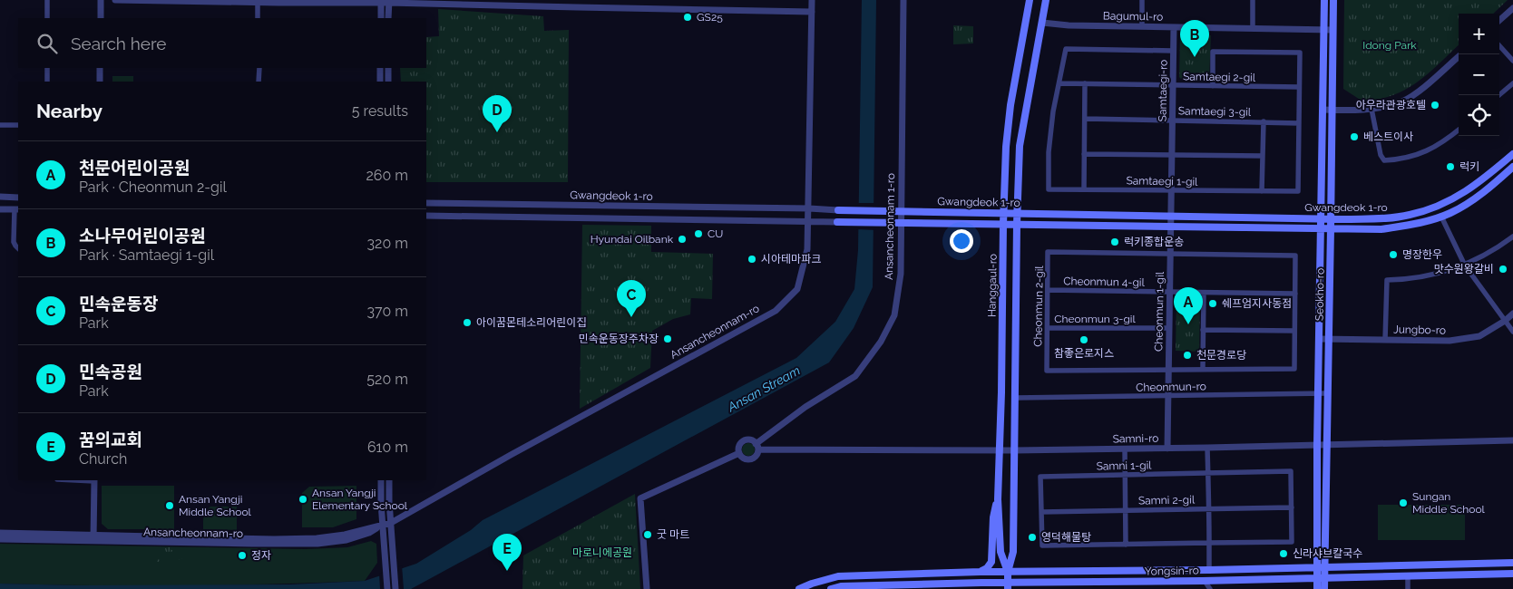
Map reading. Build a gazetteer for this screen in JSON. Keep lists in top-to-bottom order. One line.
{"streets":{"main road":["Gwangdeok 1-ro","Hanggaul-ro","Seokho-ro","Yongsin-ro"],"street":["Bagumul-ro","Samtaegi 2-gil","Samtaegi-ro","Samtaegi 3-gil","Samtaegi 1-gil","Ansancheonnam 1-ro","Cheonmun 4-gil","Cheonmun 2-gil","Cheonmun 1-gil","Cheonmun 3-gil","Jungbo-ro","Ansancheonnam-ro","Cheonmun-ro","Samni-ro","Samni 1-gil","Samni 2-gil"]},"crossings":[["Bagumul-ro","Samtaegi-ro"],["Bagumul-ro","Hanggaul-ro"],["Bagumul-ro","Seokho-ro"],["Samtaegi 2-gil","Samtaegi-ro"],["Samtaegi 2-gil","Samtaegi 1-gil"],["Samtaegi-ro","Samtaegi 3-gil"],["Samtaegi-ro","Samtaegi 1-gil"],["Samtaegi-ro","Gwangdeok 1-ro"],["Samtaegi-ro","Cheonmun 1-gil"],["Samtaegi 3-gil","Samtaegi 1-gil"],["Gwangdeok 1-ro","Ansancheonnam 1-ro"],["Gwangdeok 1-ro","Hanggaul-ro"],["Gwangdeok 1-ro","Seokho-ro"],["Gwangdeok 1-ro","Cheonmun 1-gil"],["Gwangdeok 1-ro","Ansancheonnam-ro"],["Ansancheonnam 1-ro","Samni-ro"],["Cheonmun 4-gil","Cheonmun 2-gil"],["Cheonmun 4-gil","Cheonmun 1-gil"],["Hanggaul-ro","Cheonmun-ro"],["Hanggaul-ro","Samni-ro"],["Hanggaul-ro","Yongsin-ro"],["Seokho-ro","Jungbo-ro"],["Seokho-ro","Cheonmun-ro"],["Seokho-ro","Samni-ro"],["Seokho-ro","Yongsin-ro"],["Cheonmun 2-gil","Cheonmun 1-gil"],["Cheonmun 2-gil","Cheonmun 3-gil"],["Cheonmun 1-gil","Cheonmun 3-gil"],["Cheonmun 1-gil","Cheonmun-ro"],["Cheonmun 1-gil","Samni-ro"],["Samni 1-gil","Samni 2-gil"]],"water":["Ansan Stream"],"parks":["Idong Park","마로니에공원"],"places":["GS25","아우라관광호텔","베스트이사","럭키","CU","Hyundai Oilbank","럭키종합운송","명장한우","시아테마파크","맛수원왕갈비","쉐프엄지사동점","아이꿈몬테소리어린이집","민속운동장주차장","참좋은로지스","천문경로당","Ansan Yangji Elementary School","Sungan Middle School","Ansan Yangji Middle School","굿 마트","영덕해물탕","신라샤브칼국수","정자"],"page":{"map_buttons":["+","−"],"search":"Search here","pins":["B","D","C","A","E"],"heading":["Nearby","5 results"],"list":[{"mark":"A","name":"천문어린이공원","note":"Park · Cheonmun 2-gil","value":"260 m"},{"mark":"B","name":"소나무어린이공원","note":"Park · Samtaegi 1-gil","value":"320 m"},{"mark":"C","name":"민속운동장","note":"Park","value":"370 m"},{"mark":"D","name":"민속공원","note":"Park","value":"520 m"},{"mark":"E","name":"꿈의교회","note":"Church","value":"610 m"}]}}
